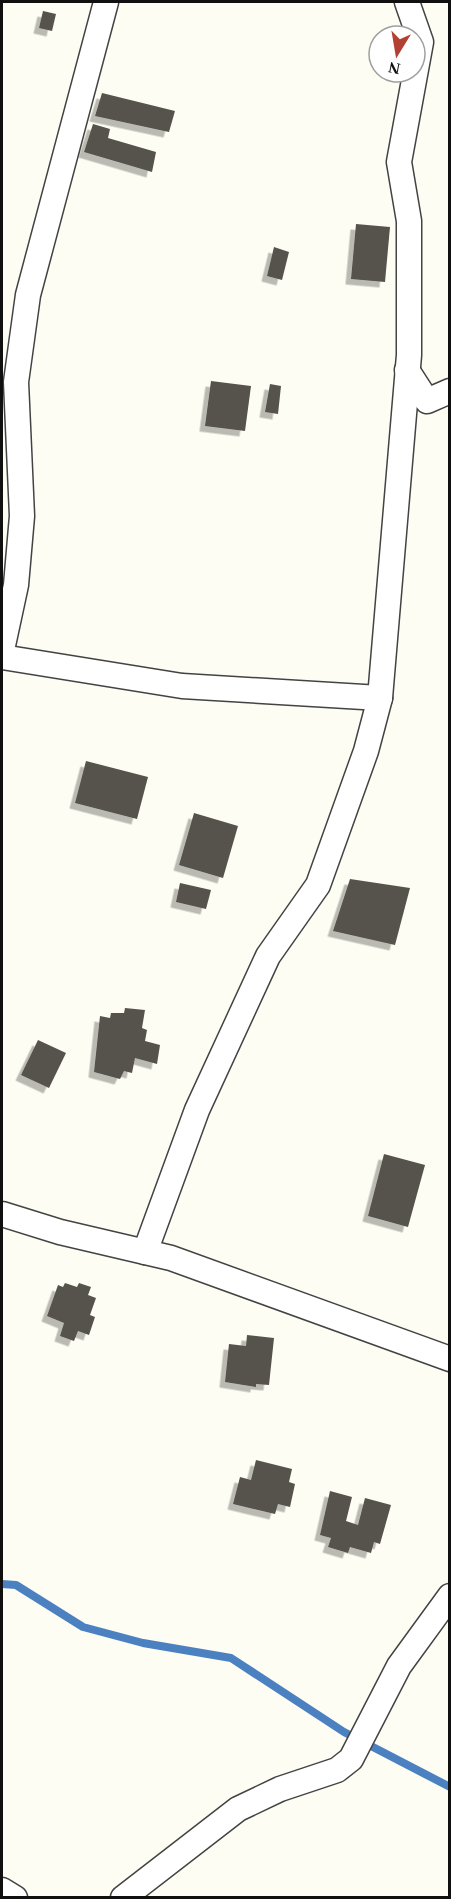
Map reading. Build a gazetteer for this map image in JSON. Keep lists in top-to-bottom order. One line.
{"north":"bottom"}
